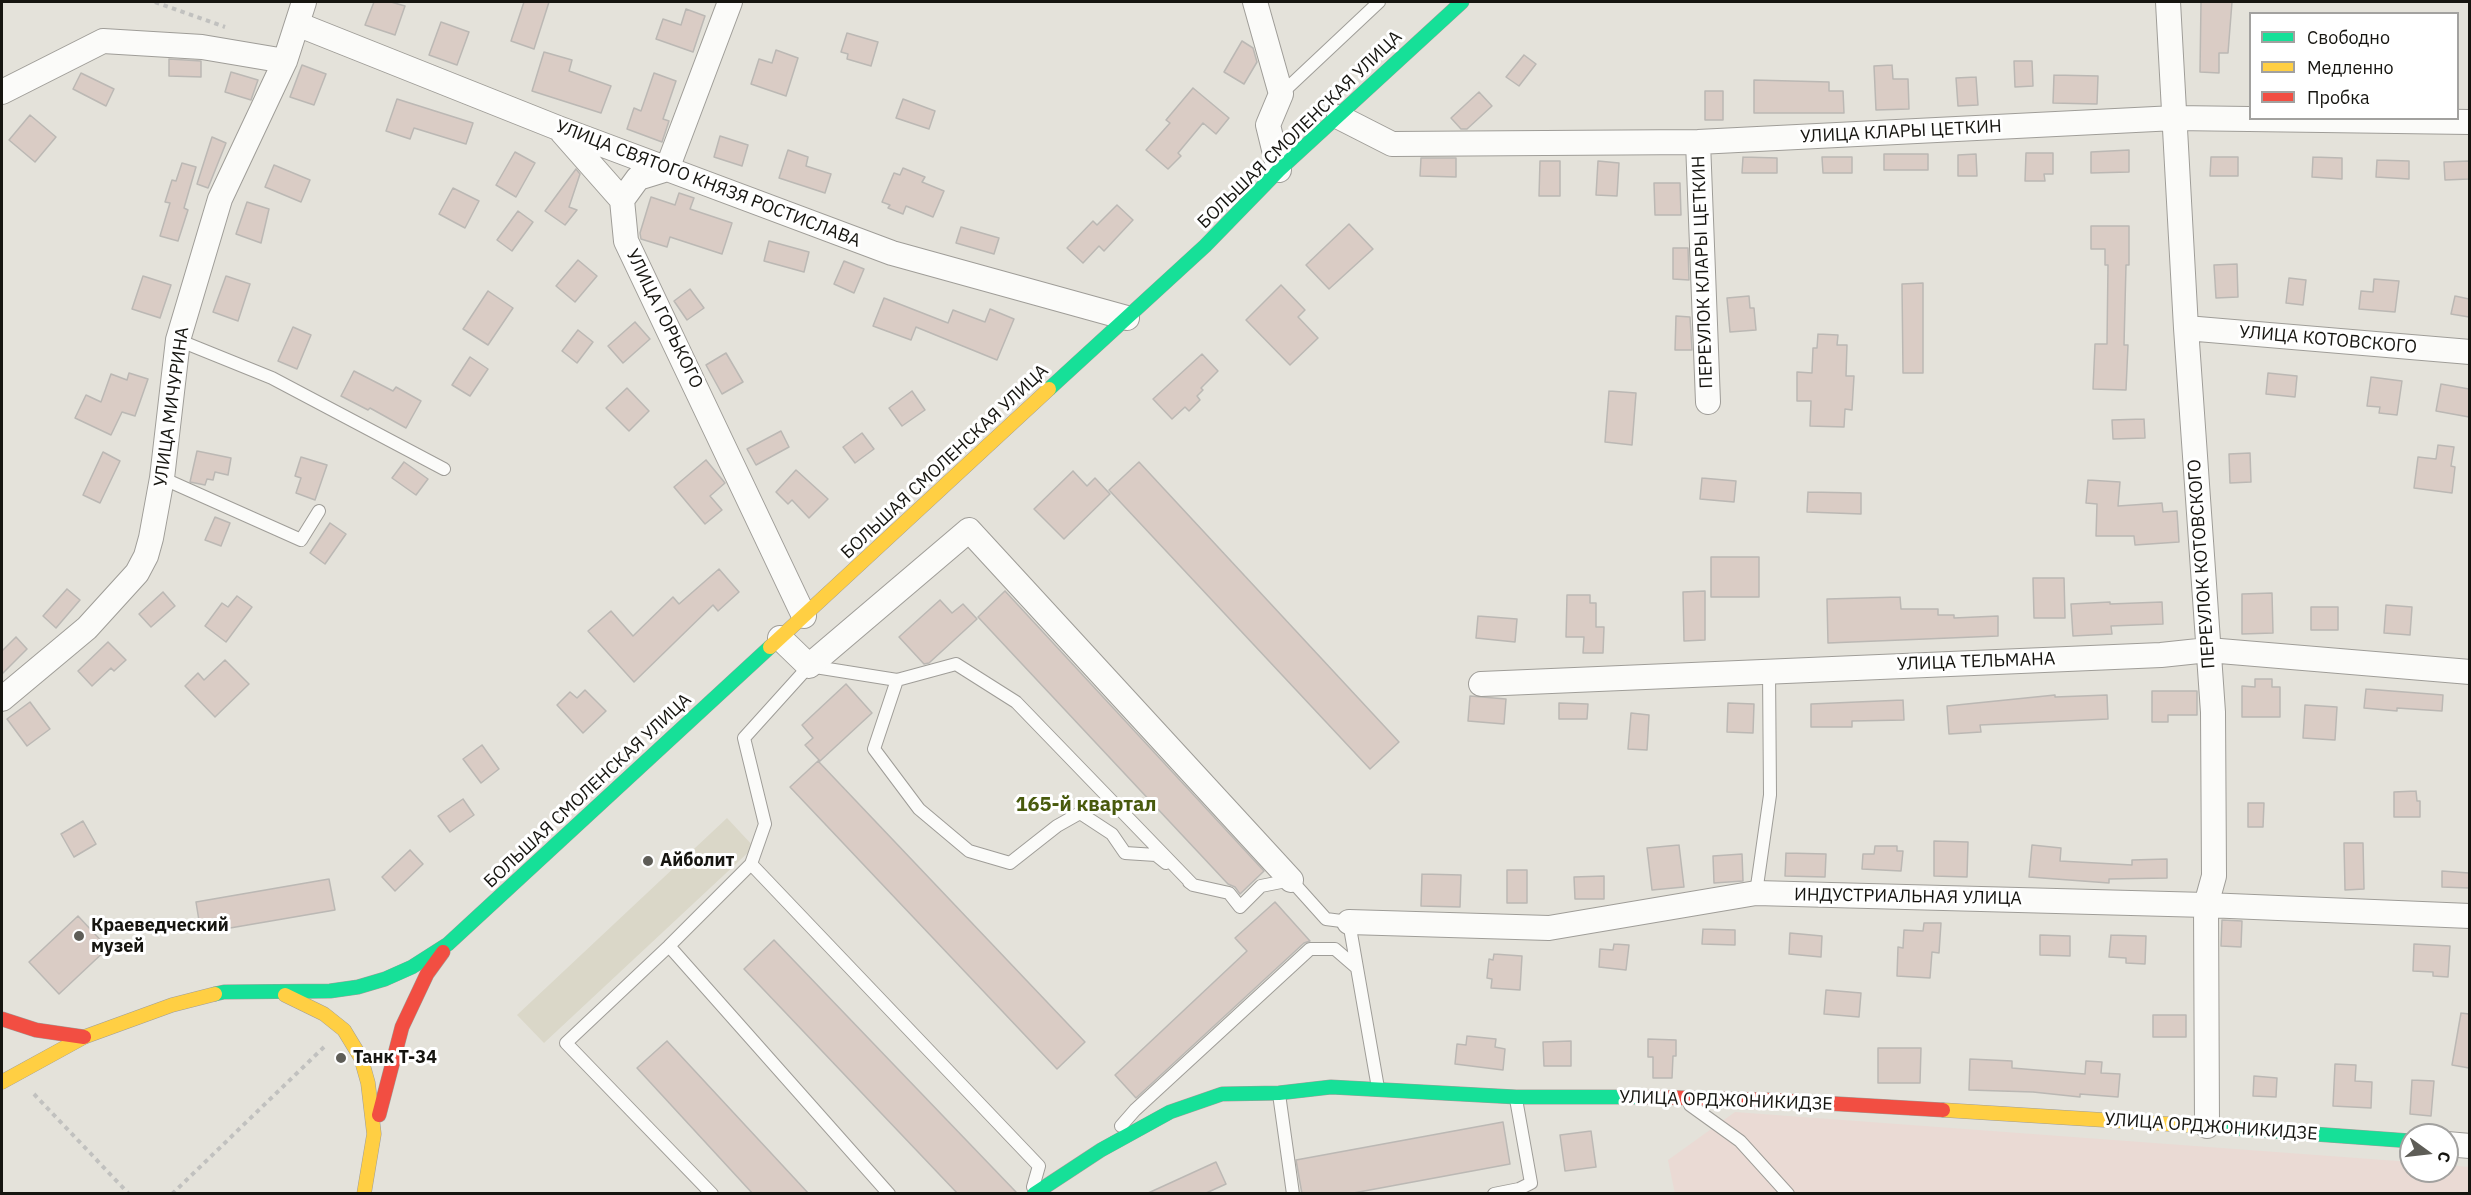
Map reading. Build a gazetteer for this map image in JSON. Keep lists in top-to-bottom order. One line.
{"streets":{"main road":["БОЛЬШАЯ СМОЛЕНСКАЯ УЛИЦА","УЛИЦА ОРДЖОНИКИДЗЕ"],"street":["УЛИЦА КЛАРЫ ЦЕТКИН","УЛИЦА СВЯТОГО КНЯЗЯ РОСТИСЛАВА","ПЕРЕУЛОК КЛАРЫ ЦЕТКИН","УЛИЦА ГОРЬКОГО","УЛИЦА КОТОВСКОГО","УЛИЦА МИЧУРИНА","ПЕРЕУЛОК КОТОВСКОГО","УЛИЦА ТЕЛЬМАНА","ИНДУСТРИАЛЬНАЯ УЛИЦА"]},"crossings":[["БОЛЬШАЯ СМОЛЕНСКАЯ УЛИЦА","УЛИЦА КЛАРЫ ЦЕТКИН"],["БОЛЬШАЯ СМОЛЕНСКАЯ УЛИЦА","УЛИЦА СВЯТОГО КНЯЗЯ РОСТИСЛАВА"],["БОЛЬШАЯ СМОЛЕНСКАЯ УЛИЦА","УЛИЦА ГОРЬКОГО"],["УЛИЦА КЛАРЫ ЦЕТКИН","ПЕРЕУЛОК КЛАРЫ ЦЕТКИН"],["УЛИЦА КЛАРЫ ЦЕТКИН","ПЕРЕУЛОК КОТОВСКОГО"],["УЛИЦА СВЯТОГО КНЯЗЯ РОСТИСЛАВА","УЛИЦА МИЧУРИНА"],["УЛИЦА КОТОВСКОГО","ПЕРЕУЛОК КОТОВСКОГО"],["ПЕРЕУЛОК КОТОВСКОГО","УЛИЦА ТЕЛЬМАНА"],["ПЕРЕУЛОК КОТОВСКОГО","ИНДУСТРИАЛЬНАЯ УЛИЦА"],["ПЕРЕУЛОК КОТОВСКОГО","УЛИЦА ОРДЖОНИКИДЗЕ"]],"districts":["165-й квартал"],"places":["Айболит","Краеведческий музей","Танк Т-34"],"legend":["Свободно","Медленно","Пробка"],"north":"right"}
